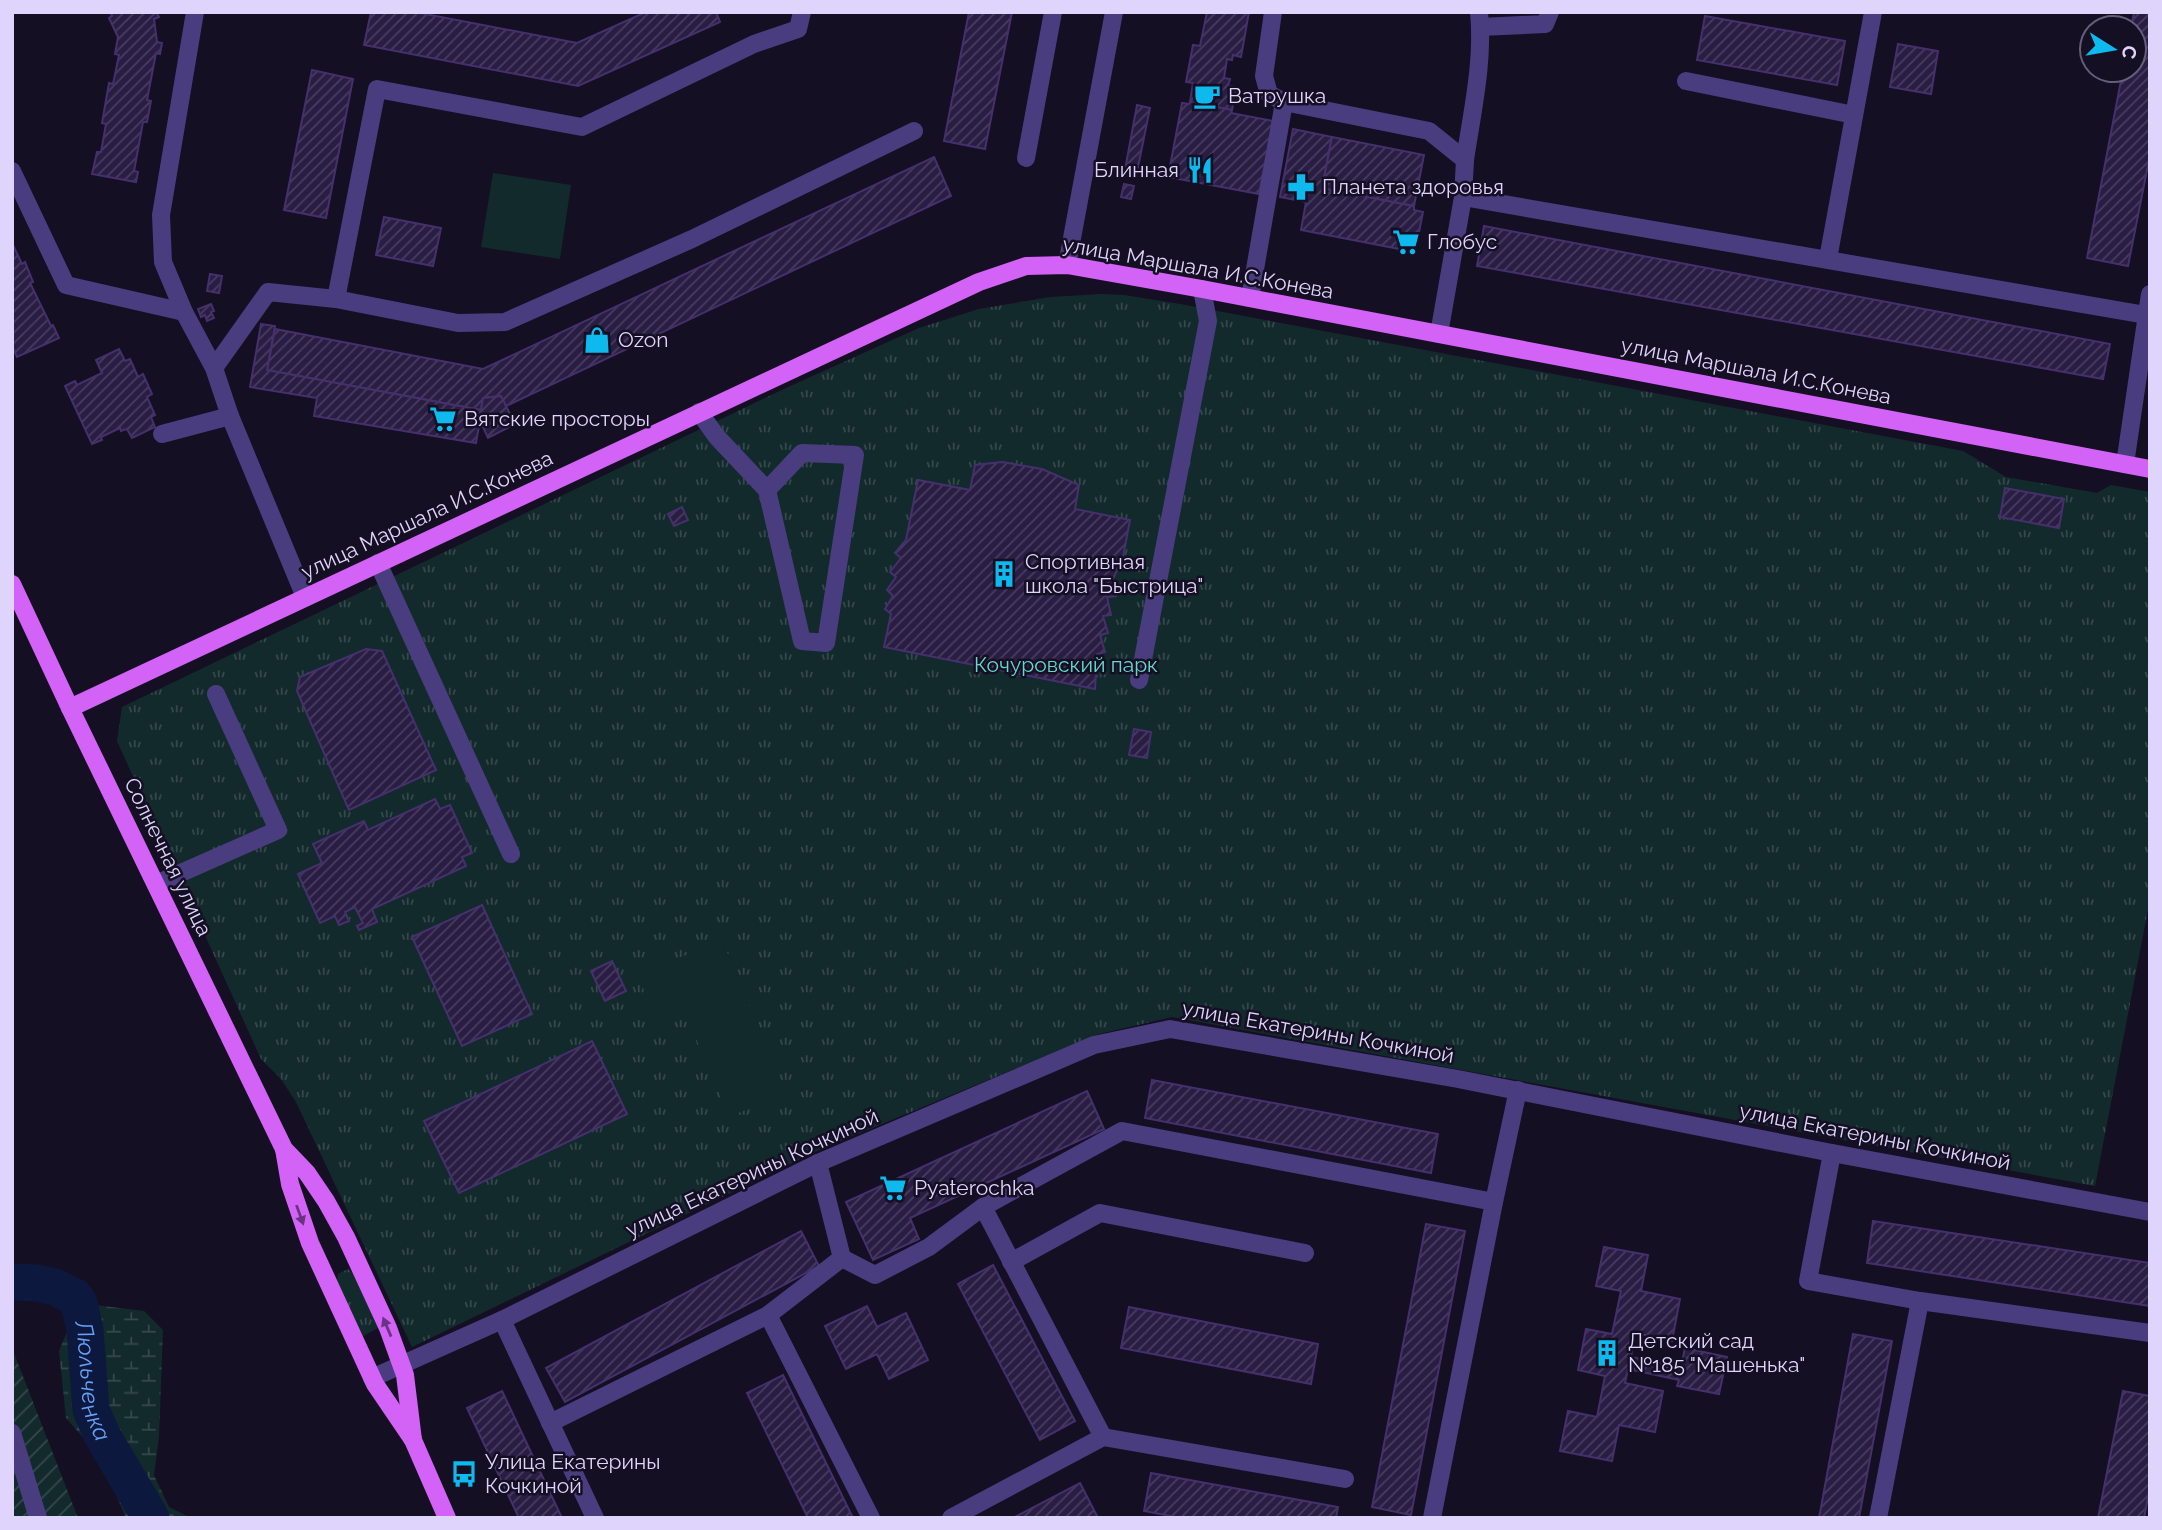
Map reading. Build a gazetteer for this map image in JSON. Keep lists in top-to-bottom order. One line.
{"streets":{"main road":["улица Маршала И.С.Конева","Солнечная улица"],"street":["улица Екатерины Кочкиной"]},"crossings":[["улица Маршала И.С.Конева","Солнечная улица"],["Солнечная улица","улица Екатерины Кочкиной"]],"water":["Люльченка"],"parks":["Кочуровский парк"],"places":{"cafe":["Ватрушка"],"restaurant":["Блинная"],"pharmacy":["Планета здоровья"],"supermarket":["Глобус","Вятские просторы","Pyaterochka"],"shop":["Ozon"],"building":["Спортивная школа \"Быстрица\"","Детский сад №185 \"Машенька\""],"bus stop":["Улица Екатерины Кочкиной"]},"north":"right"}
